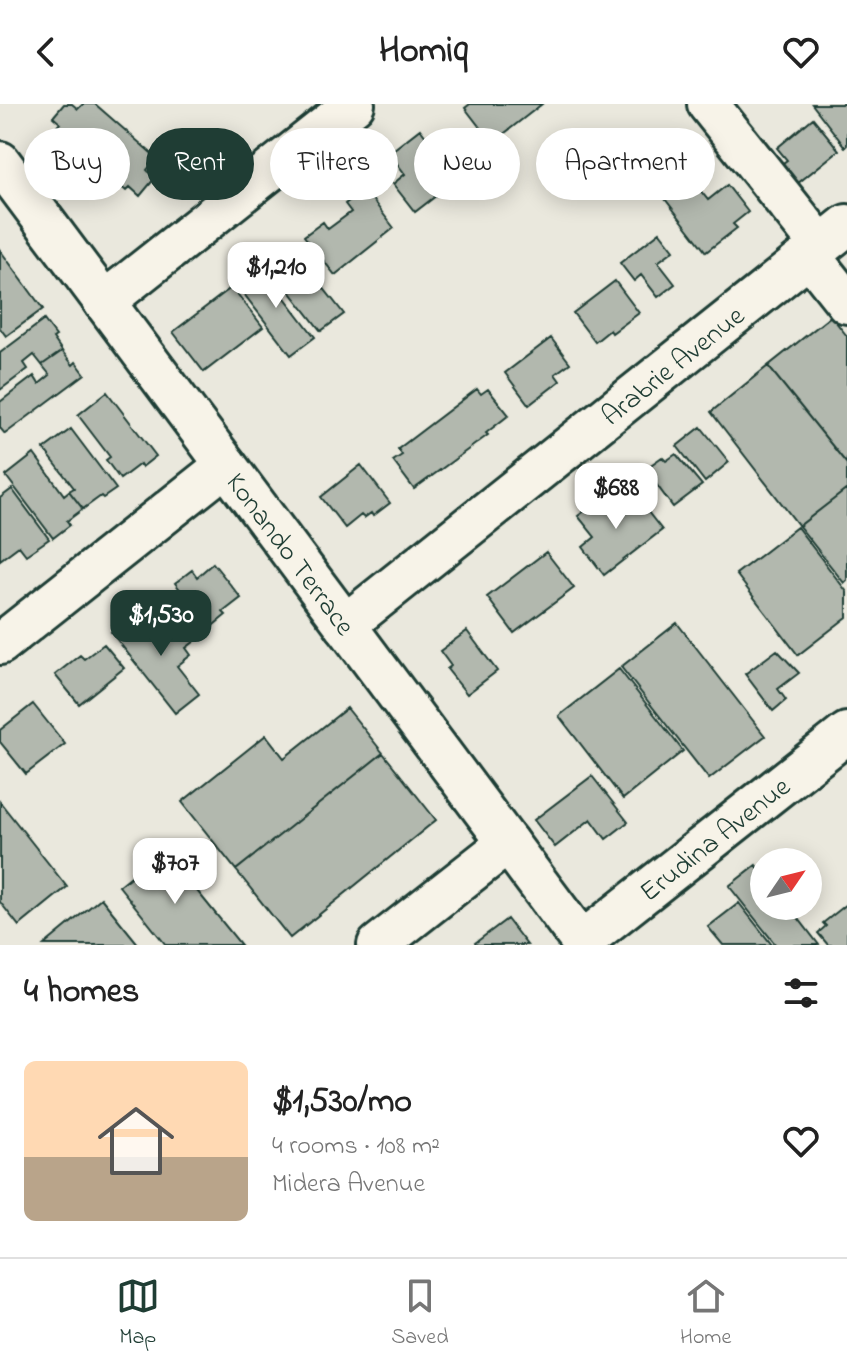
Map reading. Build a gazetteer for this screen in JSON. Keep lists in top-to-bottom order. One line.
{"streets":{"street":["Arabrie Avenue","Konando Terrace","Erudina Avenue"]},"crossings":[["Arabrie Avenue","Konando Terrace"],["Konando Terrace","Erudina Avenue"]],"north":"top right","page":{"header":"Homiq","chip":["Buy","Rent","Filters","New","Apartment"],"price":["$1,210","$688","$1,530","$707"],"heading":"4 homes","list":[{"name":"$1,530/mo","note":"4 rooms · 108 m² · Midera Avenue"}],"tabs":["Map","Saved","Home"]}}
